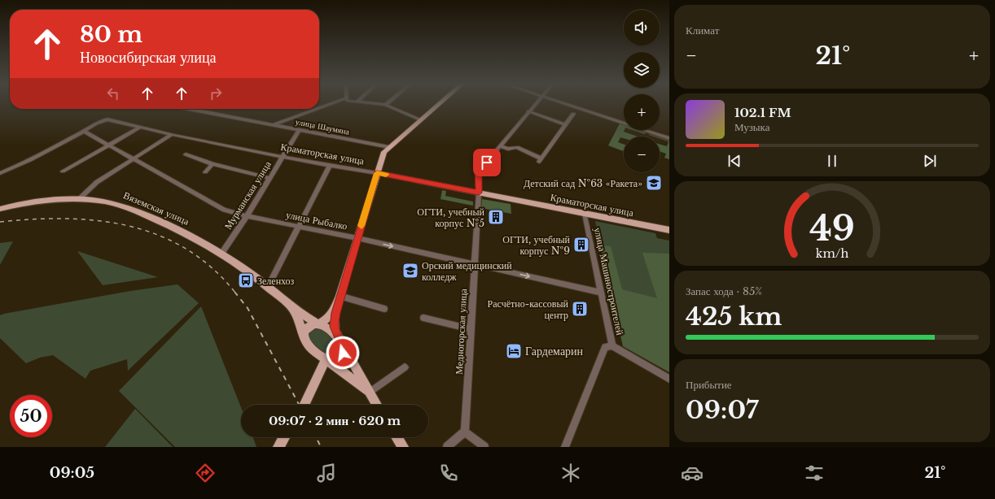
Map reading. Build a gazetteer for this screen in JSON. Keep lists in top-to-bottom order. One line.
{"streets":{"main road":["Краматорская улица","Вяземская улица"],"street":["улица Шаумяна","Мурманская улица","улица Рыбалко","улица Машиностроителей","Медногорская улица"]},"crossings":[["улица Шаумяна","Мурманская улица"],["Краматорская улица","Мурманская улица"],["Краматорская улица","улица Рыбалко"],["Краматорская улица","улица Машиностроителей"],["Краматорская улица","Медногорская улица"],["Мурманская улица","Вяземская улица"],["Мурманская улица","улица Рыбалко"],["улица Рыбалко","улица Машиностроителей"],["улица Рыбалко","Медногорская улица"]],"one_way":["улица Рыбалко"],"places":{"school or university":["Детский сад №63 «Ракета»","Орский медицинский колледж"],"building":["ОГТИ, учебный корпус №5","ОГТИ, учебный корпус №9","Расчётно-кассовый центр"],"bus stop":["Зеленхоз"],"hotel":["Гардемарин"]},"page":{"tile":["Климат",["Запас хода · 85%","425 km"],["Прибытие","09:07"]],"map_buttons":["+","−"],"turn":["80 m","Новосибирская улица"],"heat":["−","21°","+"],"song":["102.1 FM","Музыка"],"limit":"50","trip":"09:07 · 2 мин · 620 m","tabs":["09:05","21°"],"gauge":["49","km/h"]}}
